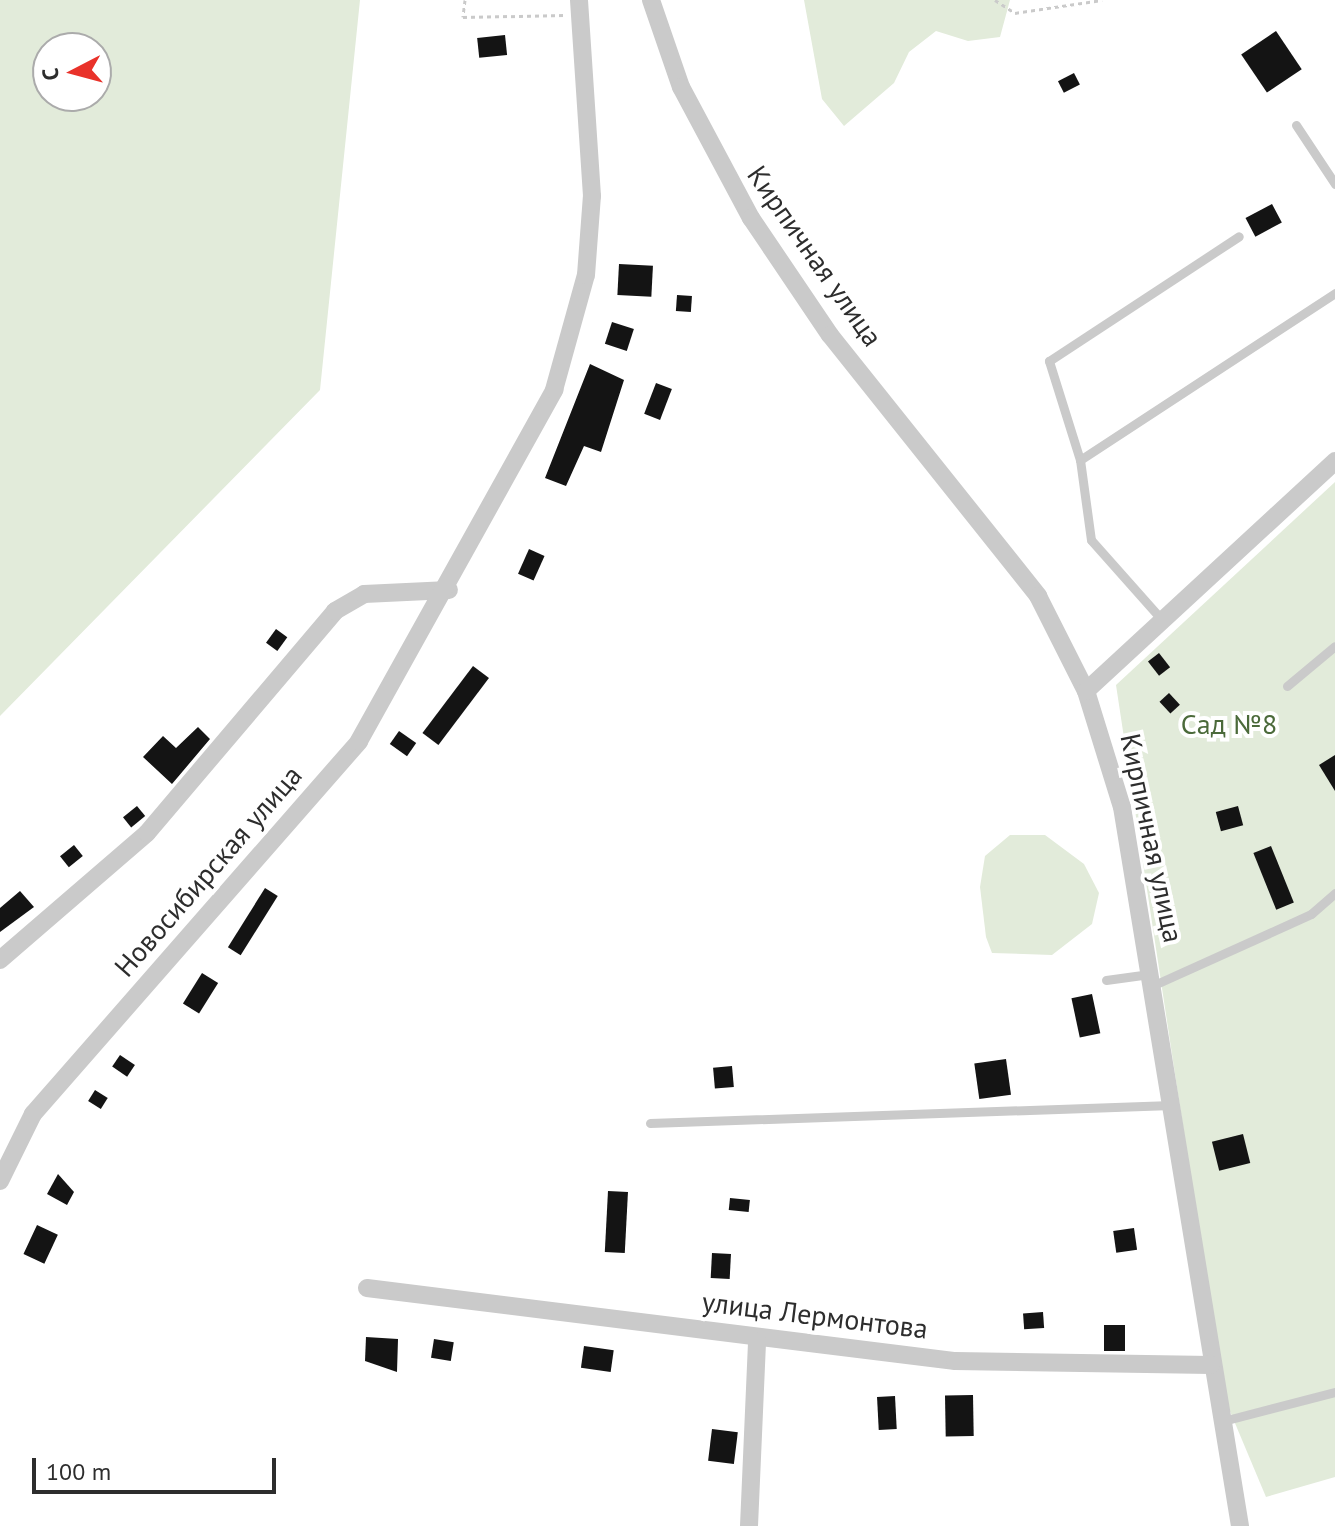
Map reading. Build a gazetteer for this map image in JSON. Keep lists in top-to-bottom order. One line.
{"streets":{"street":["Кирпичная улица","Новосибирская улица","улица Лермонтова"]},"crossings":[["Кирпичная улица","улица Лермонтова"]],"parks":["Сад №8"],"scale_bar":"100 m","north":"left"}
